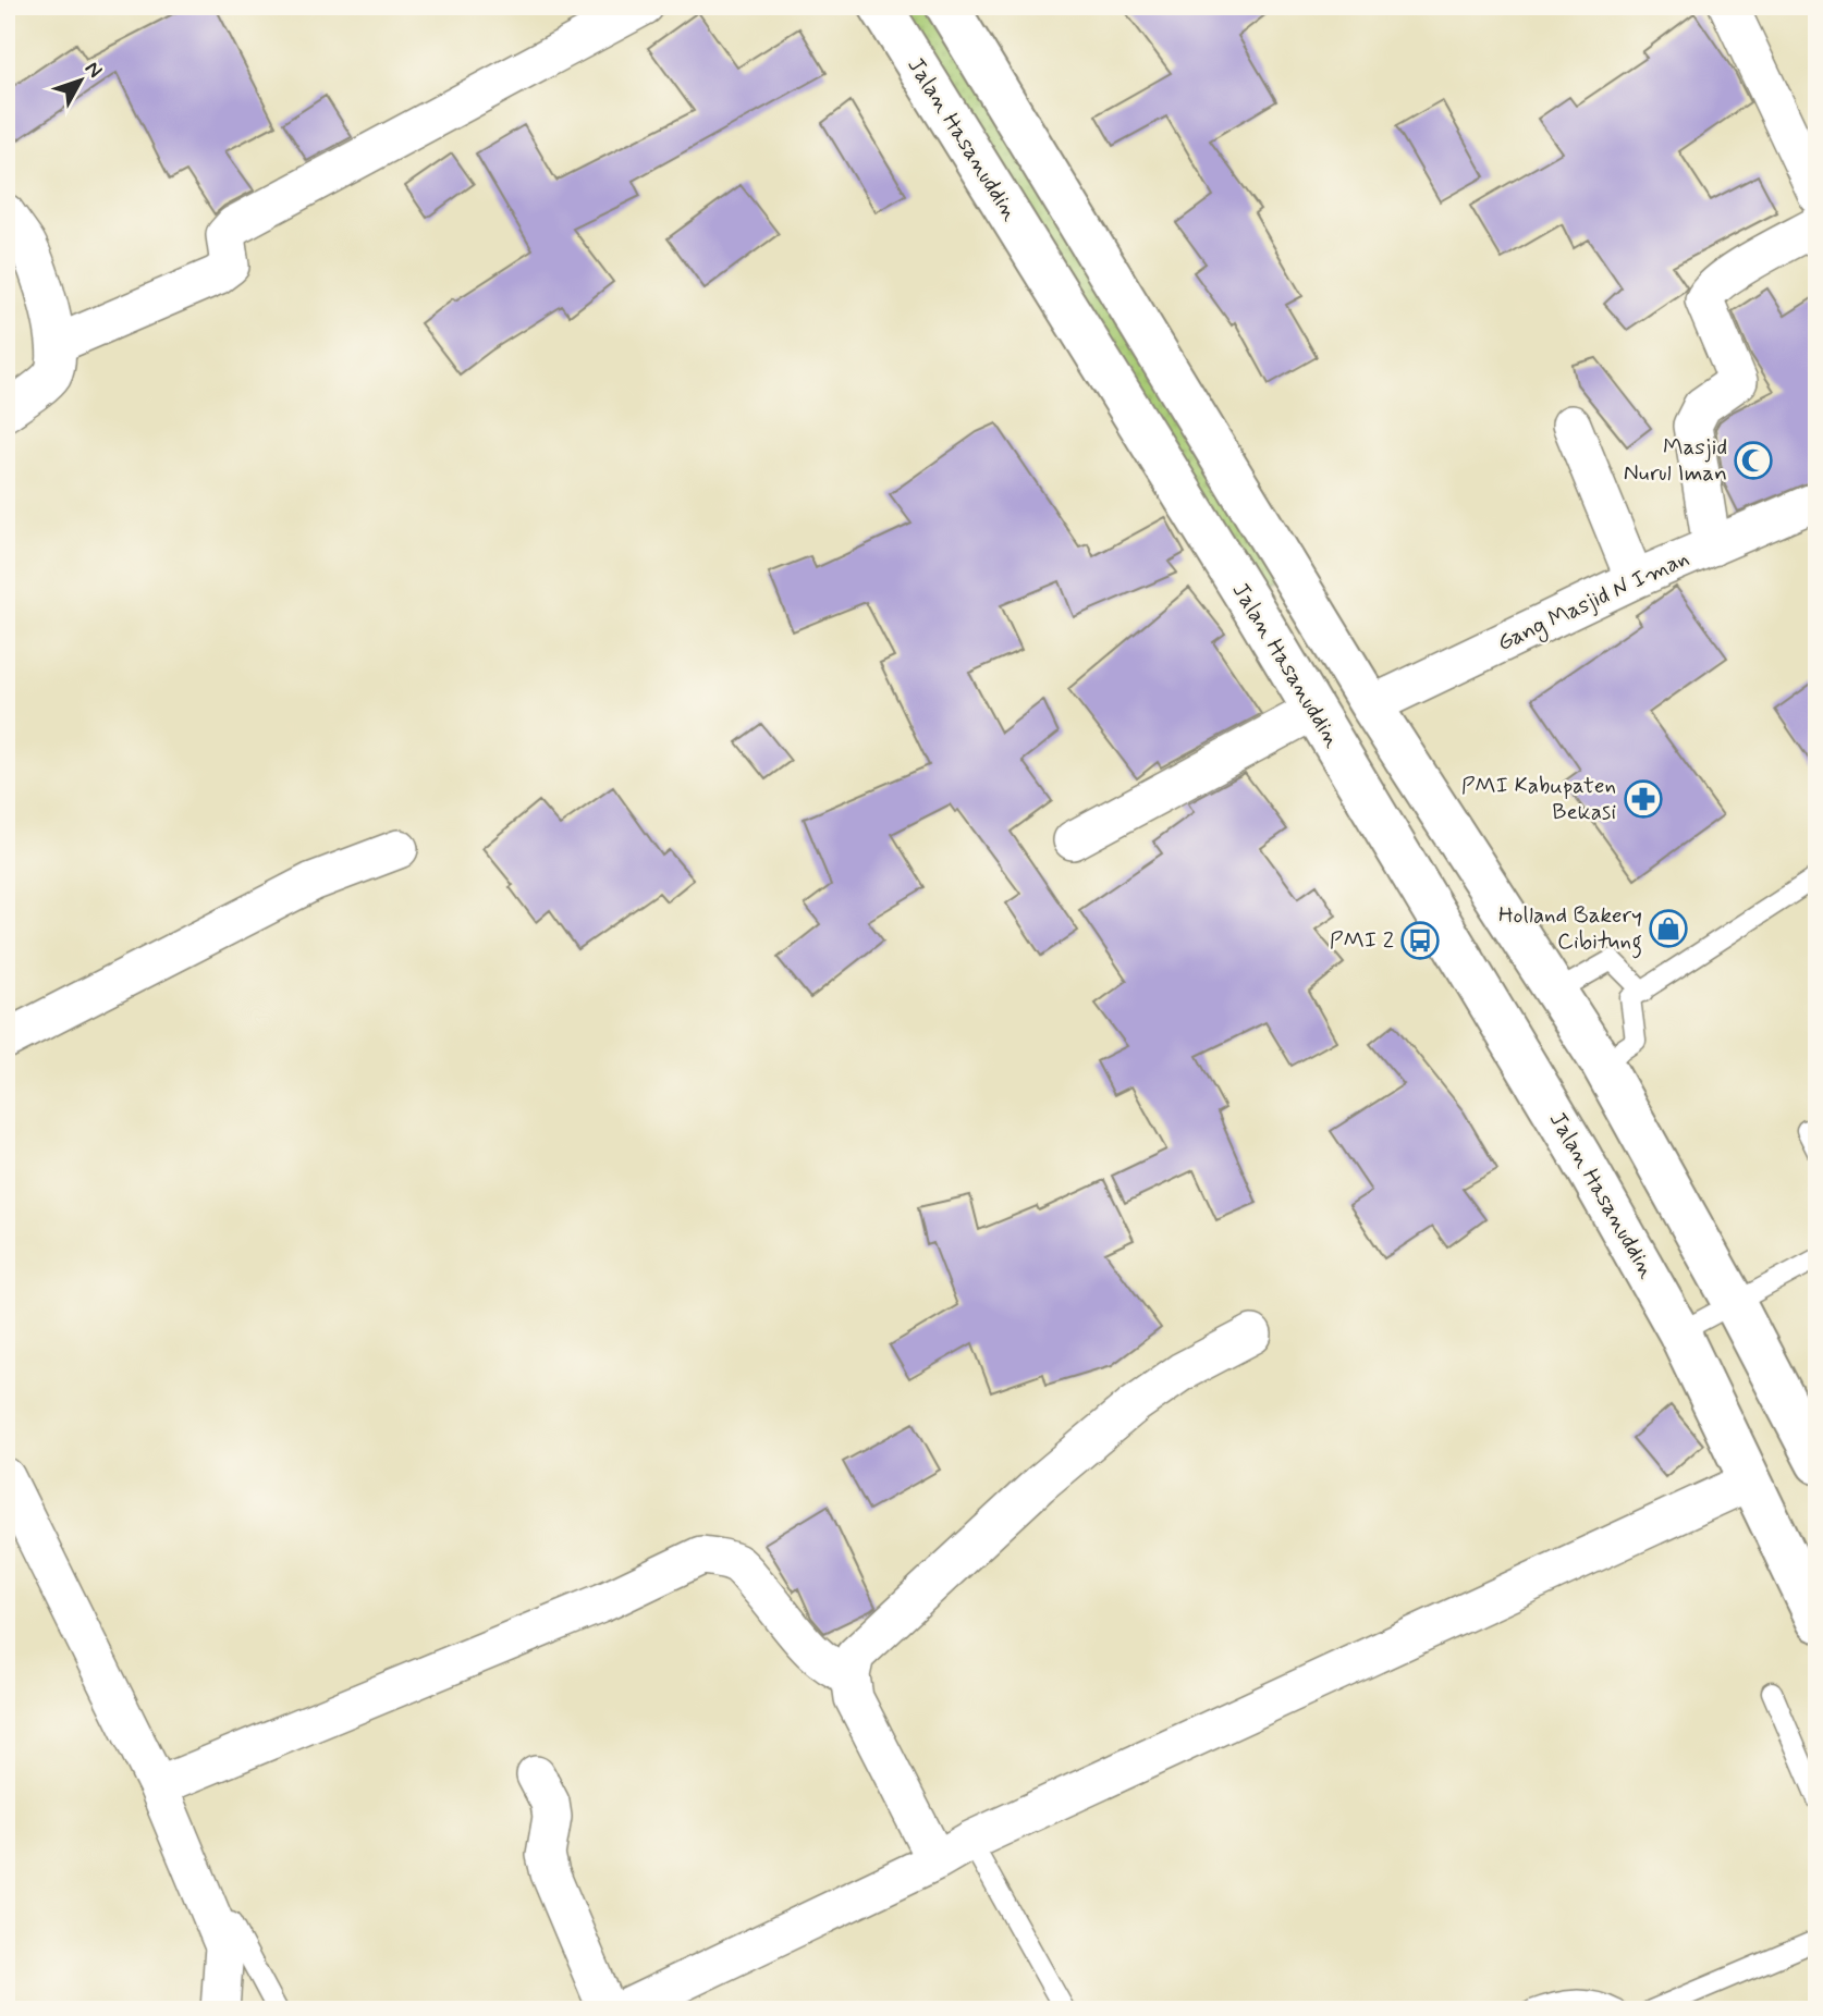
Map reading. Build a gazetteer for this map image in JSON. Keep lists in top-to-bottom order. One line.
{"streets":{"highway":["Jalan Hasanuddin"],"street":["Gang Masjid N Iman"]},"places":{"mosque":["Masjid Nurul Iman"],"pharmacy":["PMI Kabupaten Bekasi"],"shop":["Holland Bakery Cibitung"],"bus stop":["PMI 2"]},"north":"top right"}
